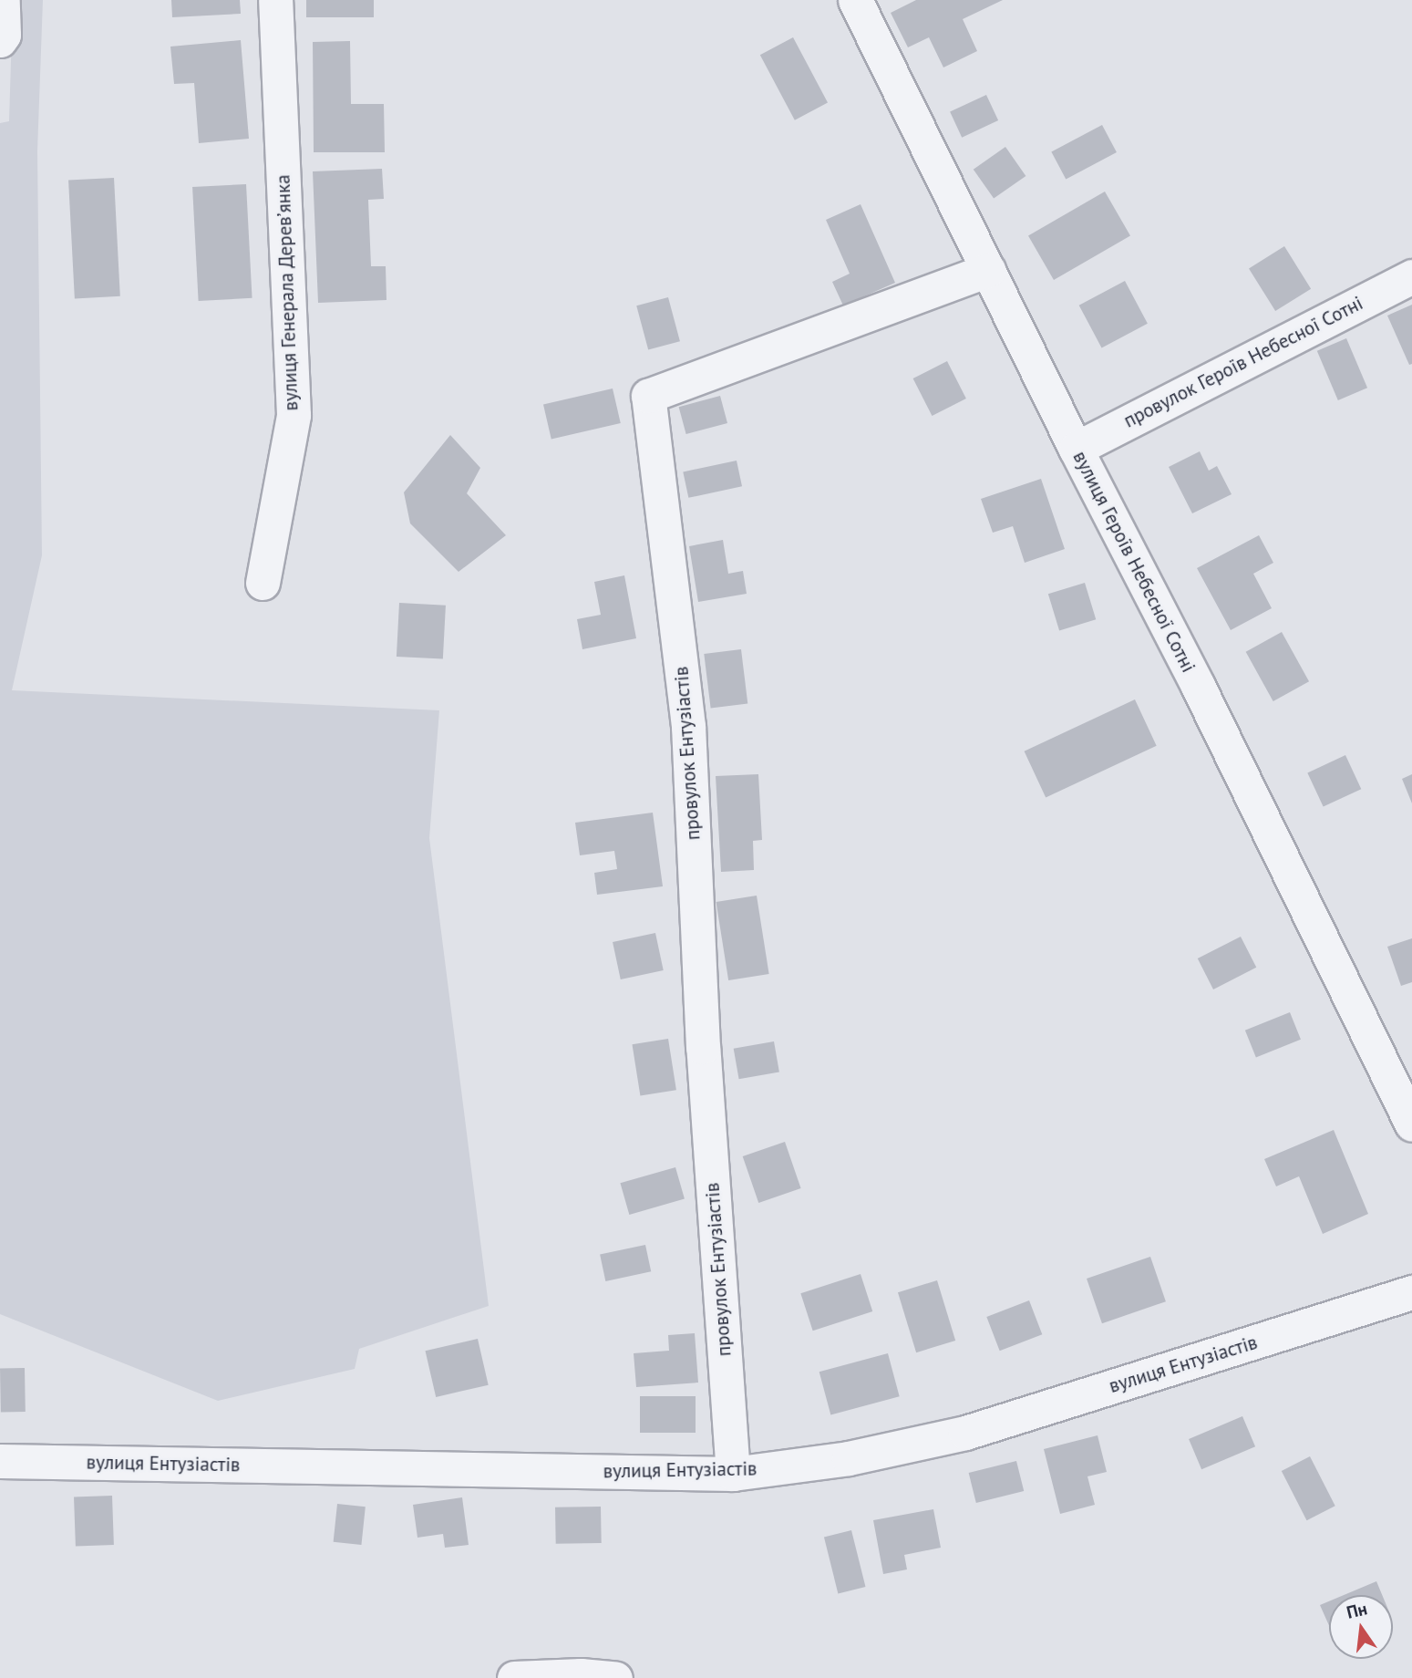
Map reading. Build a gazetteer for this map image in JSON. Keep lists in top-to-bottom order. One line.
{"streets":{"street":["вулиця Генерала Деревʼянка","провулок Героїв Небесної Сотні","вулиця Героїв Небесної Сотні","провулок Ентузіастів","вулиця Ентузіастів"]},"crossings":[["провулок Героїв Небесної Сотні","вулиця Героїв Небесної Сотні"],["вулиця Героїв Небесної Сотні","провулок Ентузіастів"],["провулок Ентузіастів","вулиця Ентузіастів"]],"north":"top"}
